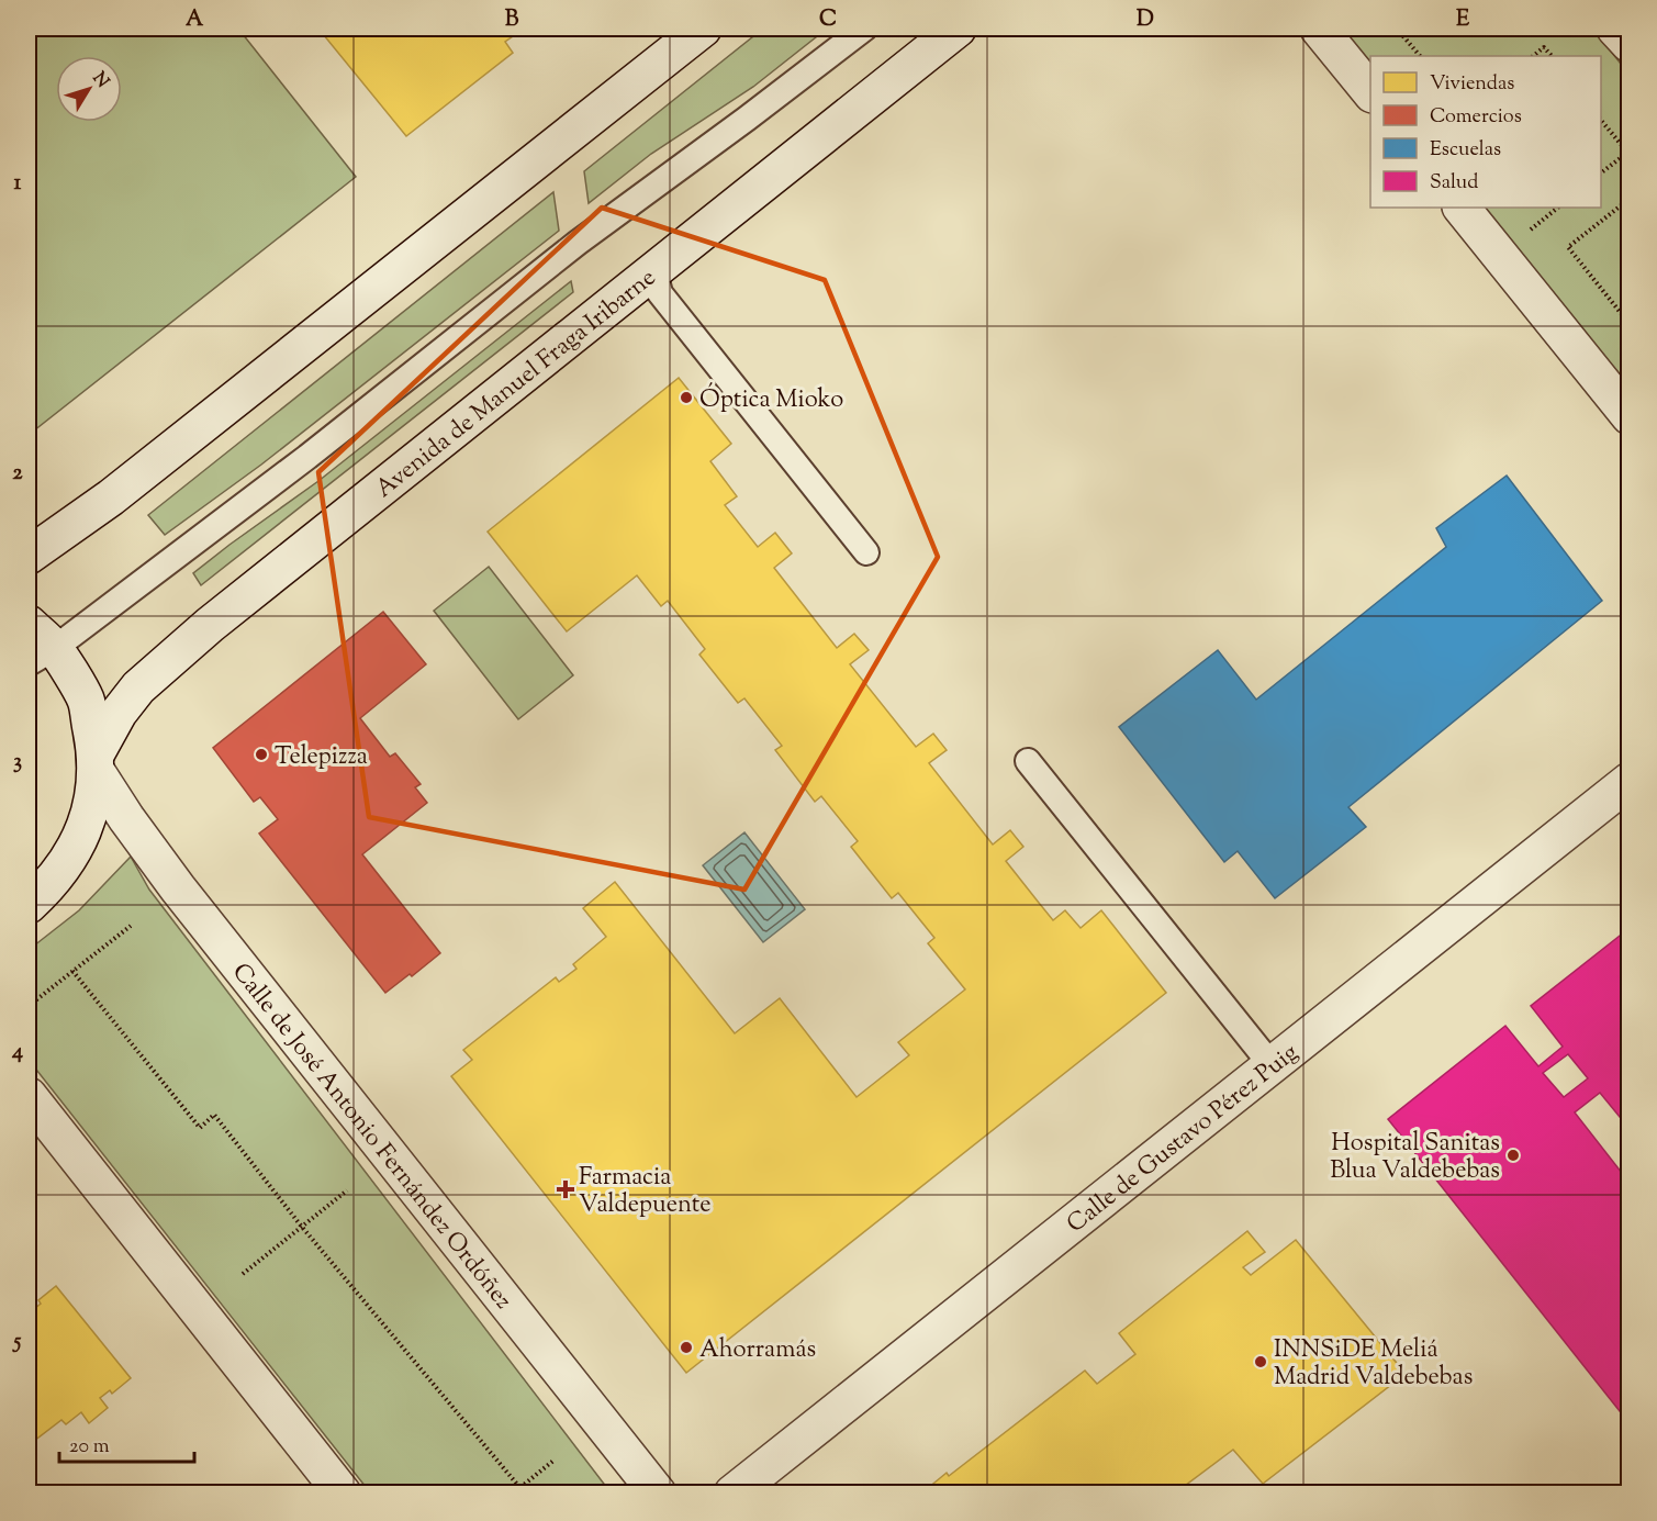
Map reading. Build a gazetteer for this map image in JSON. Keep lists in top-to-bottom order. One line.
{"streets":{"street":["Avenida de Manuel Fraga Iribarne","Calle de José Antonio Fernández Ordóñez","Calle de Gustavo Pérez Puig"]},"crossings":[["Avenida de Manuel Fraga Iribarne","Calle de José Antonio Fernández Ordóñez"]],"places":{"other":["Óptica Mioko","Telepizza","Hospital Sanitas Blua Valdebebas","Ahorramás","INNSiDE Meliá Madrid Valdebebas"],"health":["Farmacia Valdepuente"]},"legend":["Viviendas","Comercios","Escuelas","Salud"],"scale_bar":"20 m","north":"top right","grid":{"columns":["A","B","C","D","E"],"rows":["1","2","3","4","5"]}}
